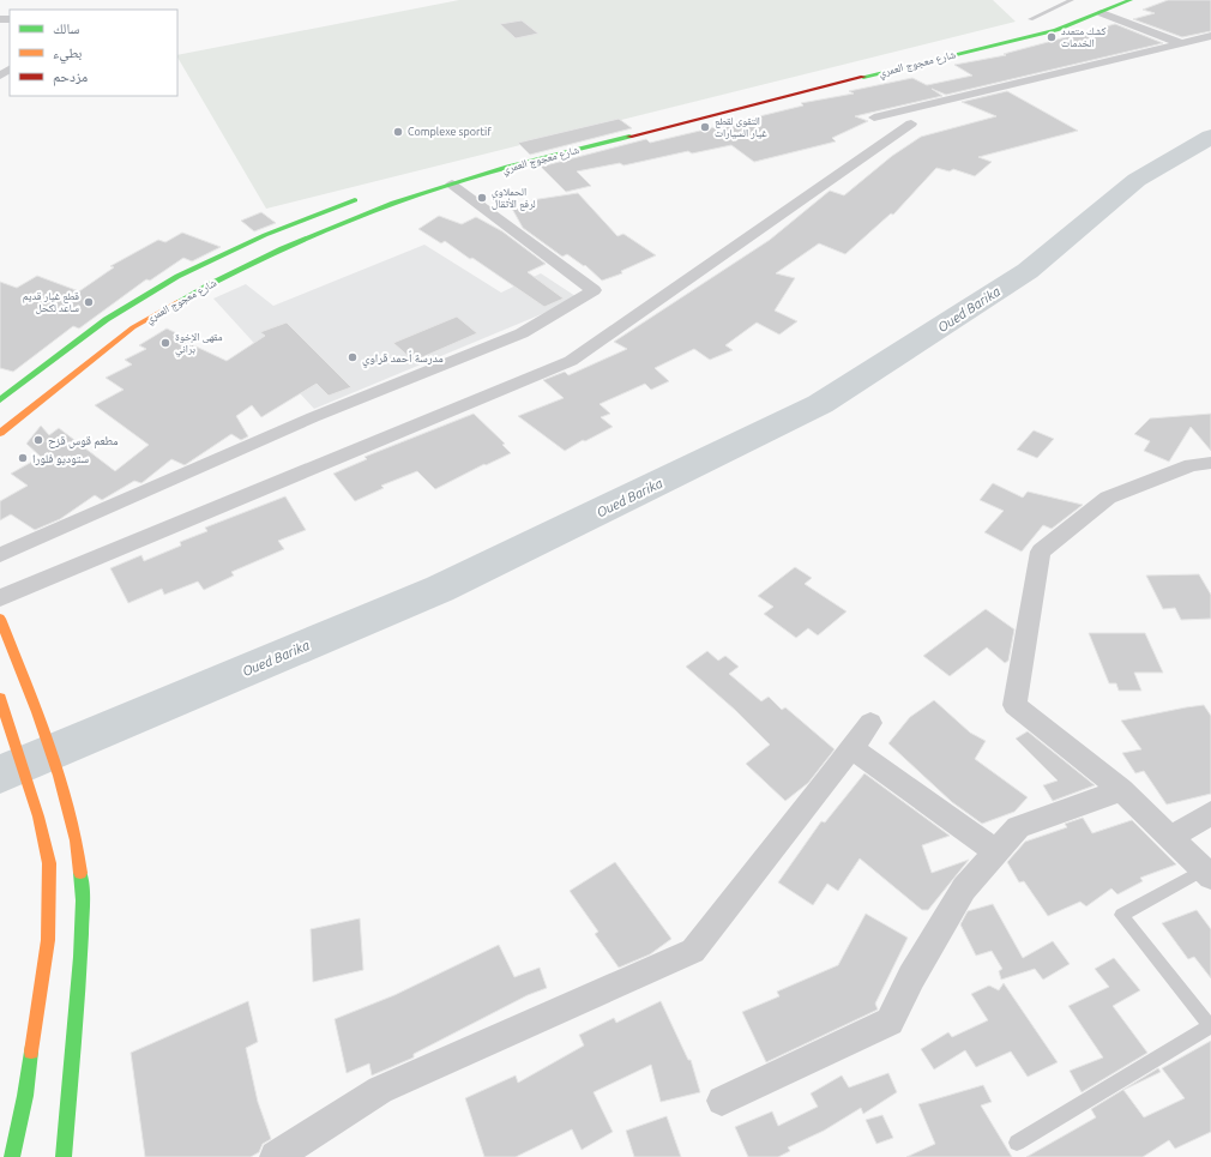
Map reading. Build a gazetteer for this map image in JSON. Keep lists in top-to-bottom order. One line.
{"streets":{"main road":["شارع معجوج العمري"]},"water":["Oued Barika"],"places":["كشك متعدد الخدمات","التقوى لقطع غيار السيارات","Complexe sportif","الحملاوي لرفع الأثقال","قطع غيار قديم ساعد لكحل","مقهى الإخوة براني","مدرسة أحمد قراوي","مطعم قوس قزح","ستوديو فلورا"],"legend":["سالك","بطيء","مزدحم"]}
